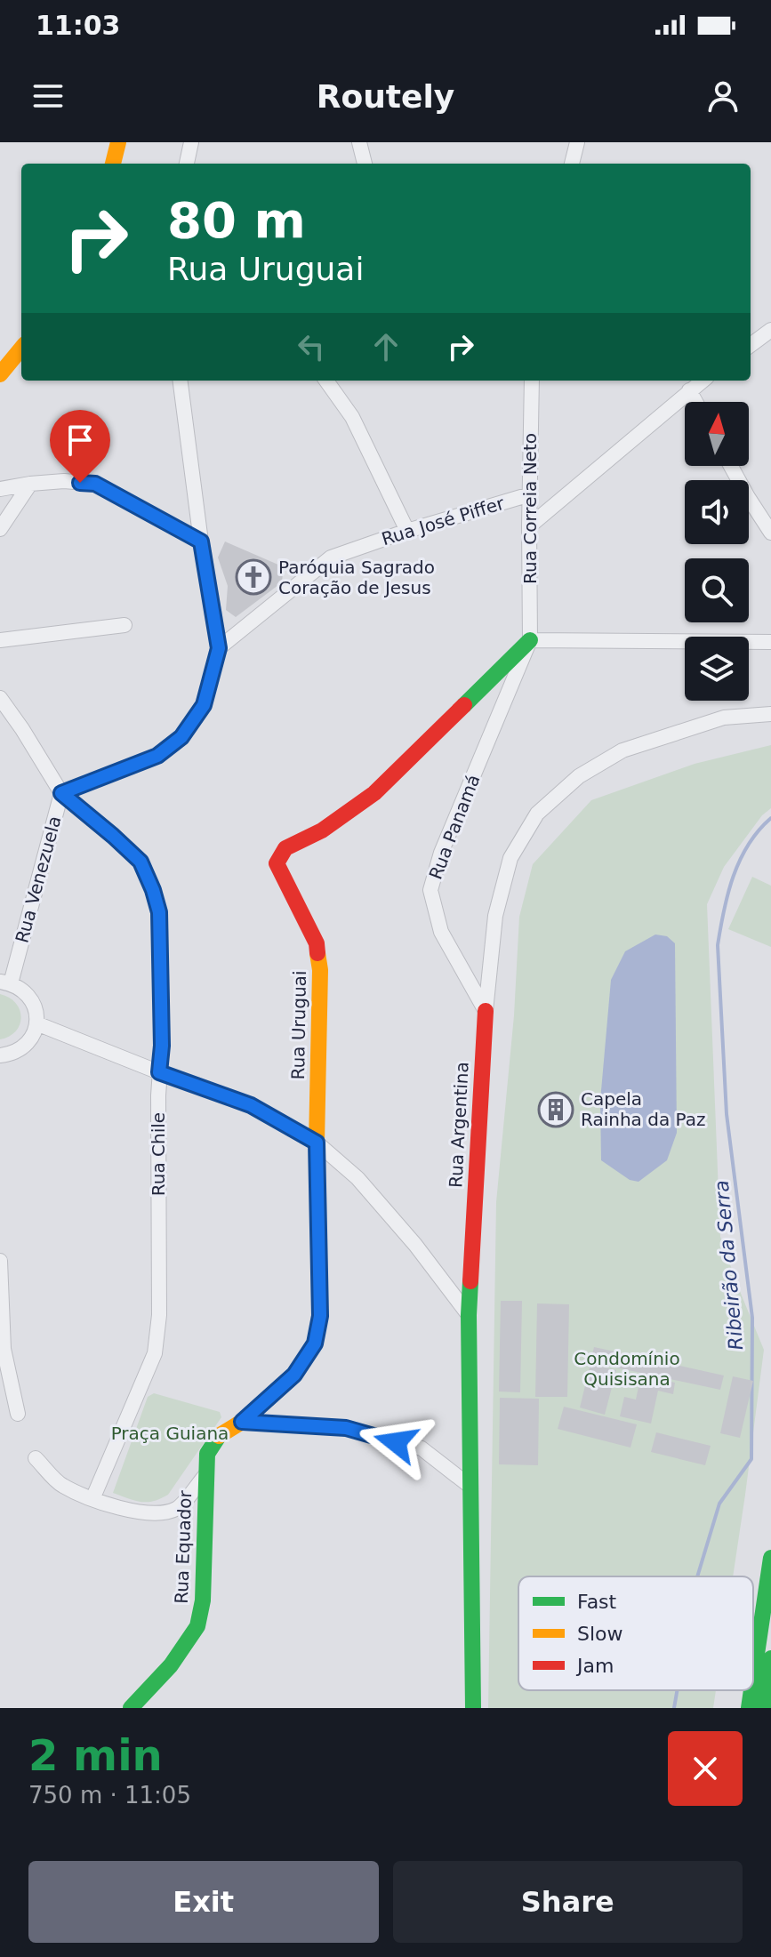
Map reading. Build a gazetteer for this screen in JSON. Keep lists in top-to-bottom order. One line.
{"streets":{"street":["Rua Correia Neto","Rua José Piffer","Rua Panamá","Rua Venezuela","Rua Uruguai","Rua Argentina","Rua Chile","Rua Equador"]},"crossings":[["Rua Correia Neto","Rua José Piffer"],["Rua Correia Neto","Rua Panamá"],["Rua Correia Neto","Rua Uruguai"],["Rua José Piffer","Rua Venezuela"],["Rua Panamá","Rua Uruguai"],["Rua Panamá","Rua Argentina"],["Rua Venezuela","Rua Chile"],["Rua Uruguai","Rua Equador"]],"water":["Ribeirão da Serra"],"parks":["Condomínio Quisisana","Praça Guiana"],"places":{"church":["Paróquia Sagrado Coração de Jesus"],"building":["Capela Rainha da Paz"]},"legend":["Fast","Slow","Jam"],"north":"top","page":{"status":"11:03","header":"Routely","turn":["80 m","Rua Uruguai"],"heading":["2 min","750 m · 11:05"],"buttons":["Exit","Share"]}}
